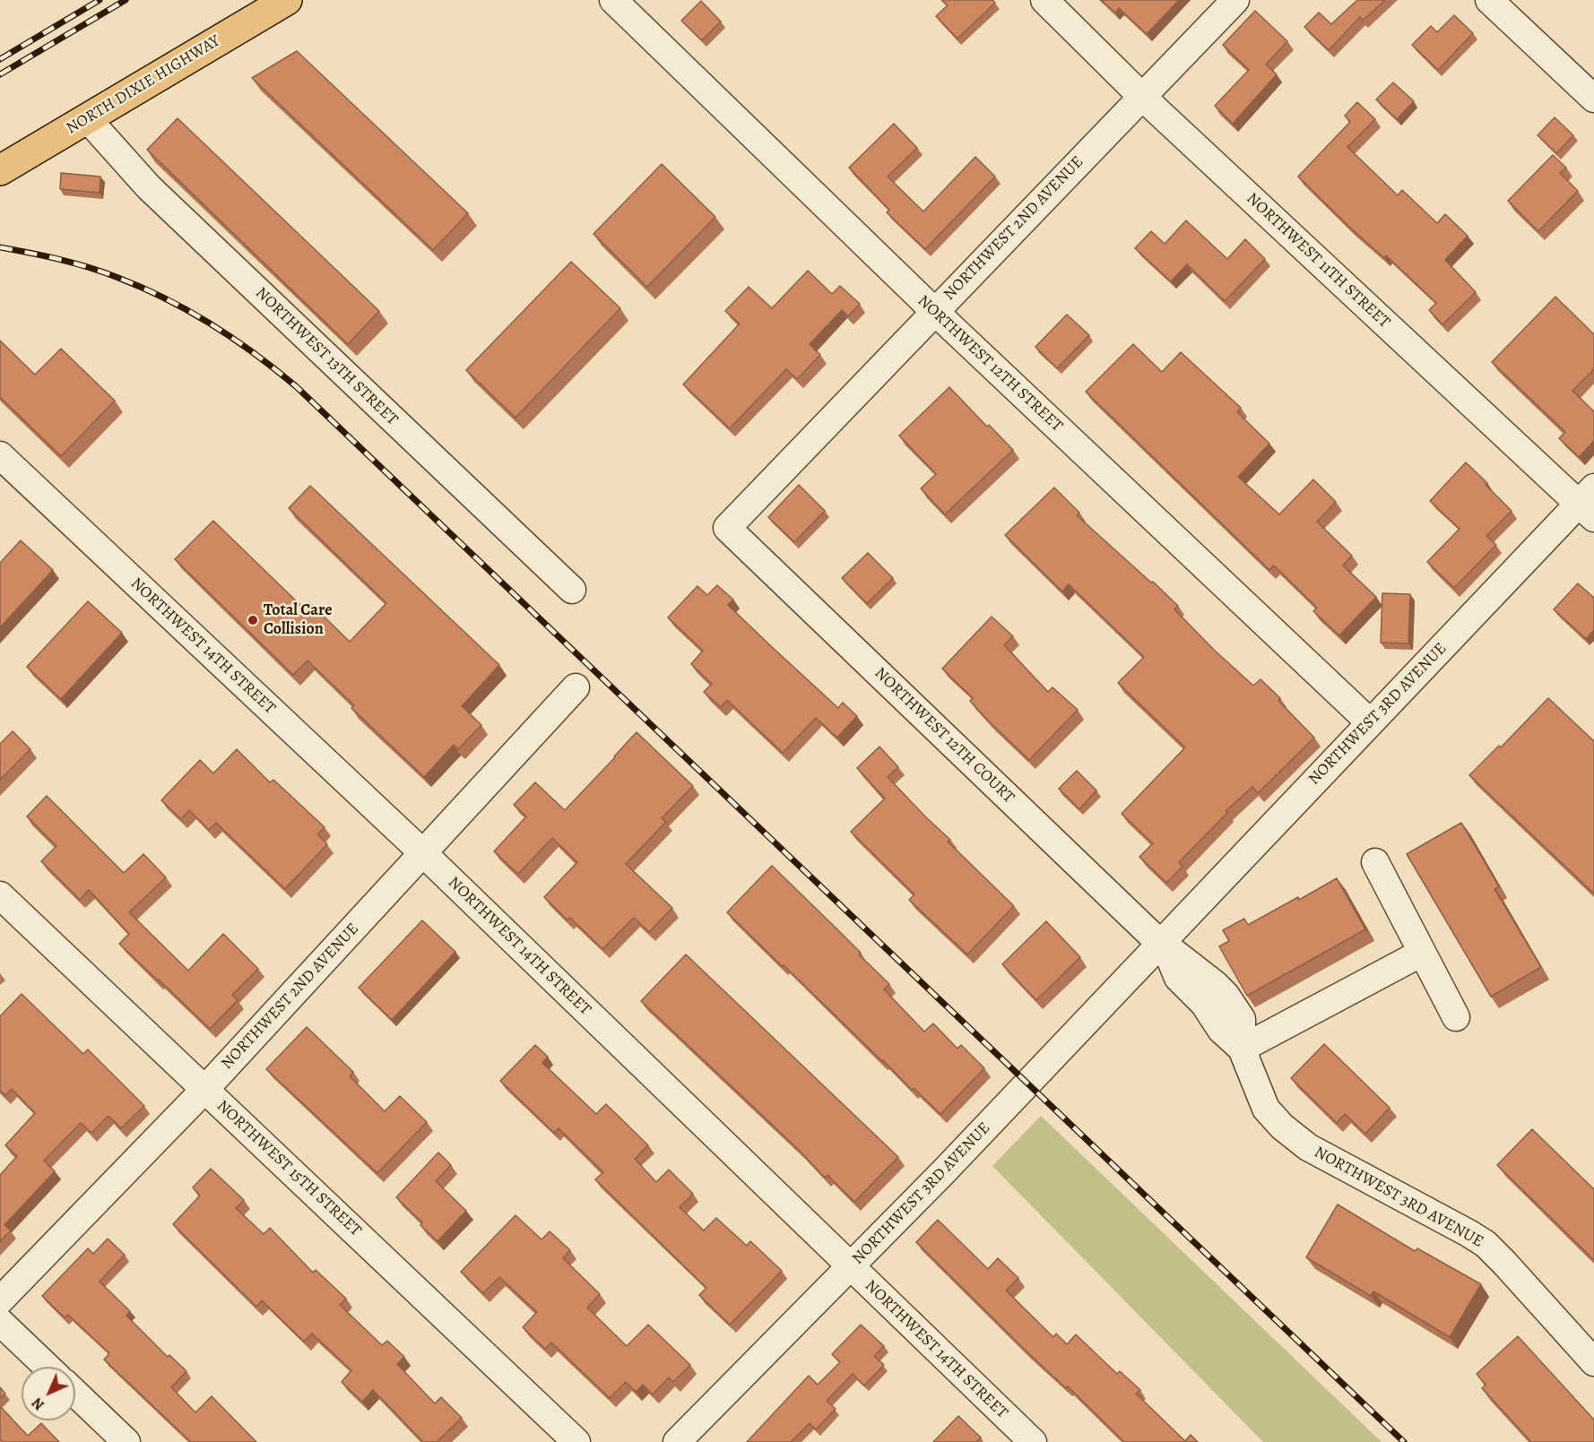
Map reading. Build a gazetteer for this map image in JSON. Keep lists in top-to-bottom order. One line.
{"streets":{"main road":["NORTH DIXIE HIGHWAY"],"street":["NORTHWEST 2ND AVENUE","NORTHWEST 11TH STREET","NORTHWEST 13TH STREET","NORTHWEST 12TH STREET","NORTHWEST 14TH STREET","NORTHWEST 3RD AVENUE","NORTHWEST 12TH COURT","NORTHWEST 15TH STREET"]},"crossings":[["NORTH DIXIE HIGHWAY","NORTHWEST 13TH STREET"],["NORTHWEST 2ND AVENUE","NORTHWEST 11TH STREET"],["NORTHWEST 2ND AVENUE","NORTHWEST 12TH STREET"],["NORTHWEST 2ND AVENUE","NORTHWEST 14TH STREET"],["NORTHWEST 2ND AVENUE","NORTHWEST 12TH COURT"],["NORTHWEST 2ND AVENUE","NORTHWEST 15TH STREET"],["NORTHWEST 11TH STREET","NORTHWEST 3RD AVENUE"],["NORTHWEST 12TH STREET","NORTHWEST 3RD AVENUE"],["NORTHWEST 14TH STREET","NORTHWEST 3RD AVENUE"],["NORTHWEST 3RD AVENUE","NORTHWEST 12TH COURT"]],"places":["Total Care Collision"],"north":"bottom left"}
